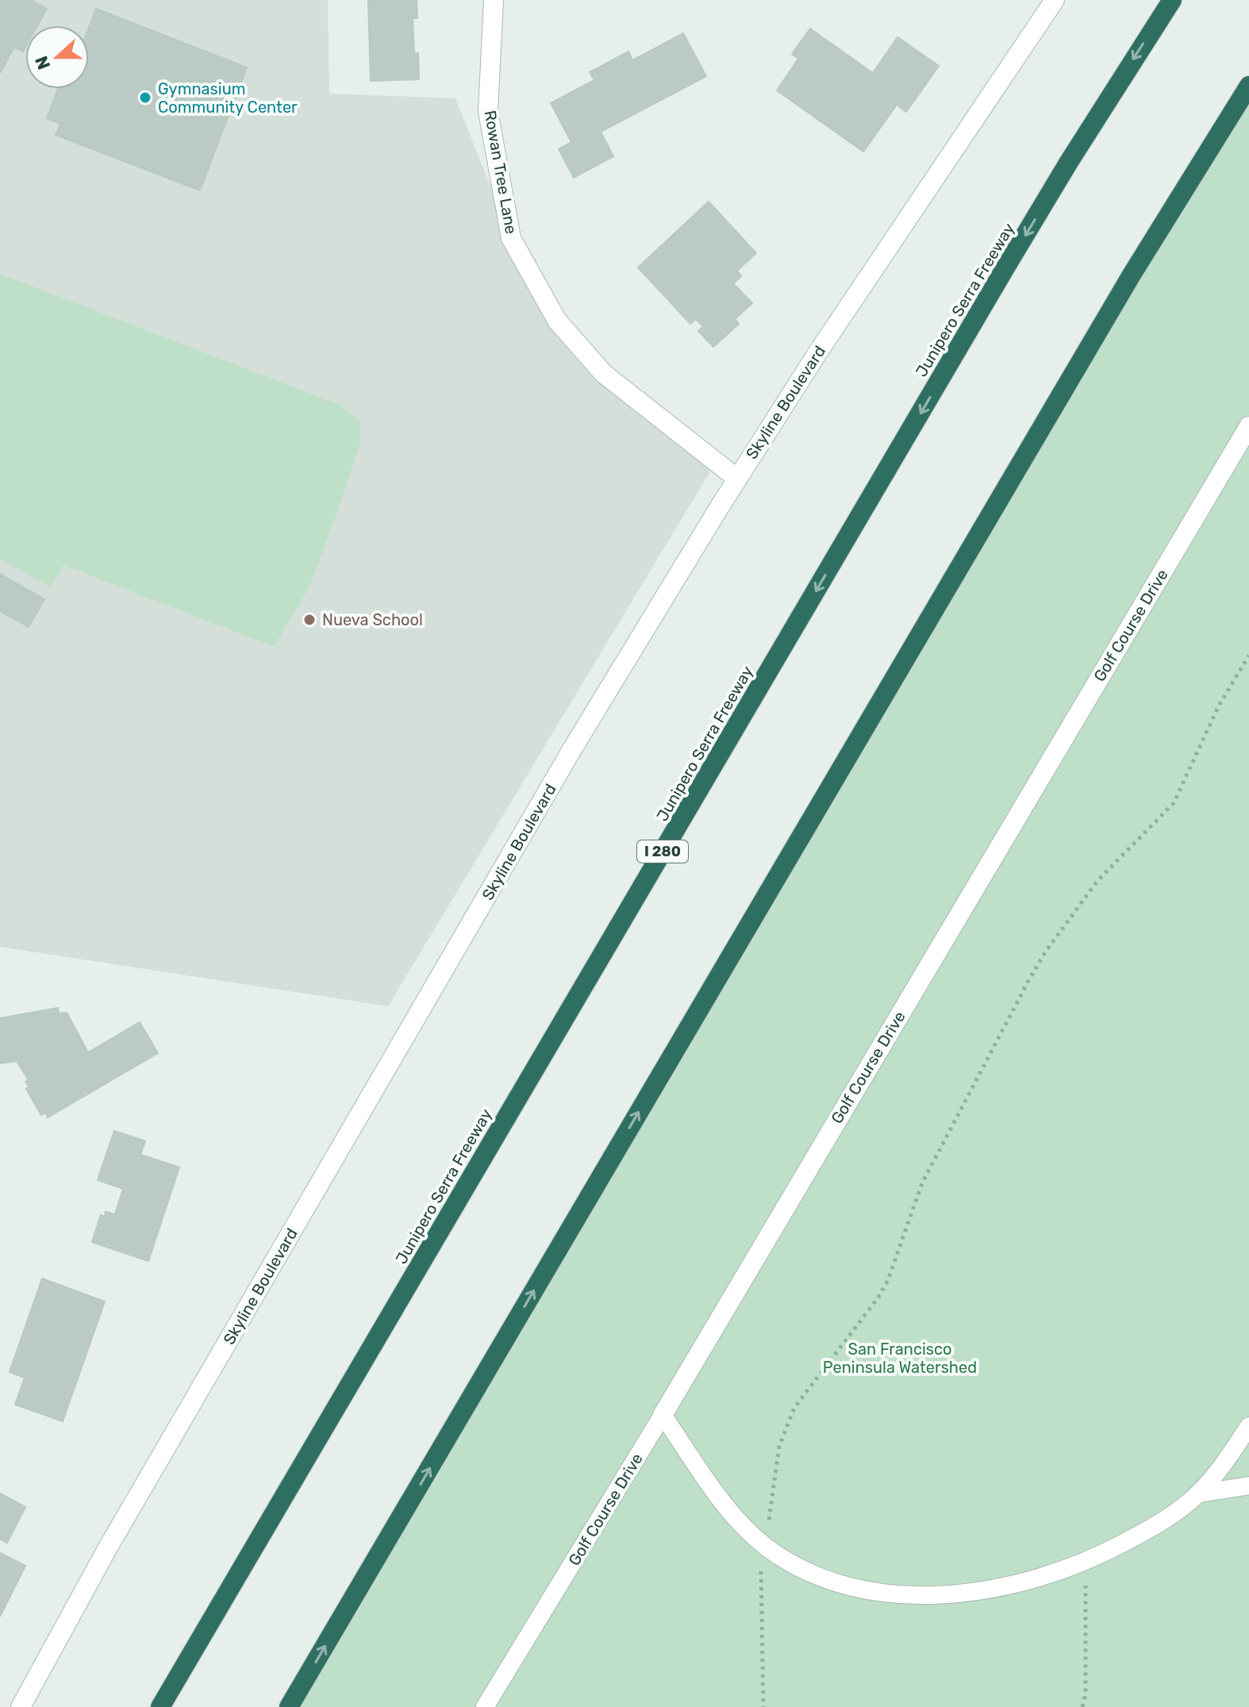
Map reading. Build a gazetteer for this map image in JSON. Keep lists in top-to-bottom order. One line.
{"streets":{"highway":["Junipero Serra Freeway","I 280"],"main road":["Rowan Tree Lane","Skyline Boulevard","Golf Course Drive"]},"crossings":[["Rowan Tree Lane","Skyline Boulevard"]],"parks":["San Francisco Peninsula Watershed"],"places":["Gymnasium Community Center","Nueva School"],"north":"left"}
